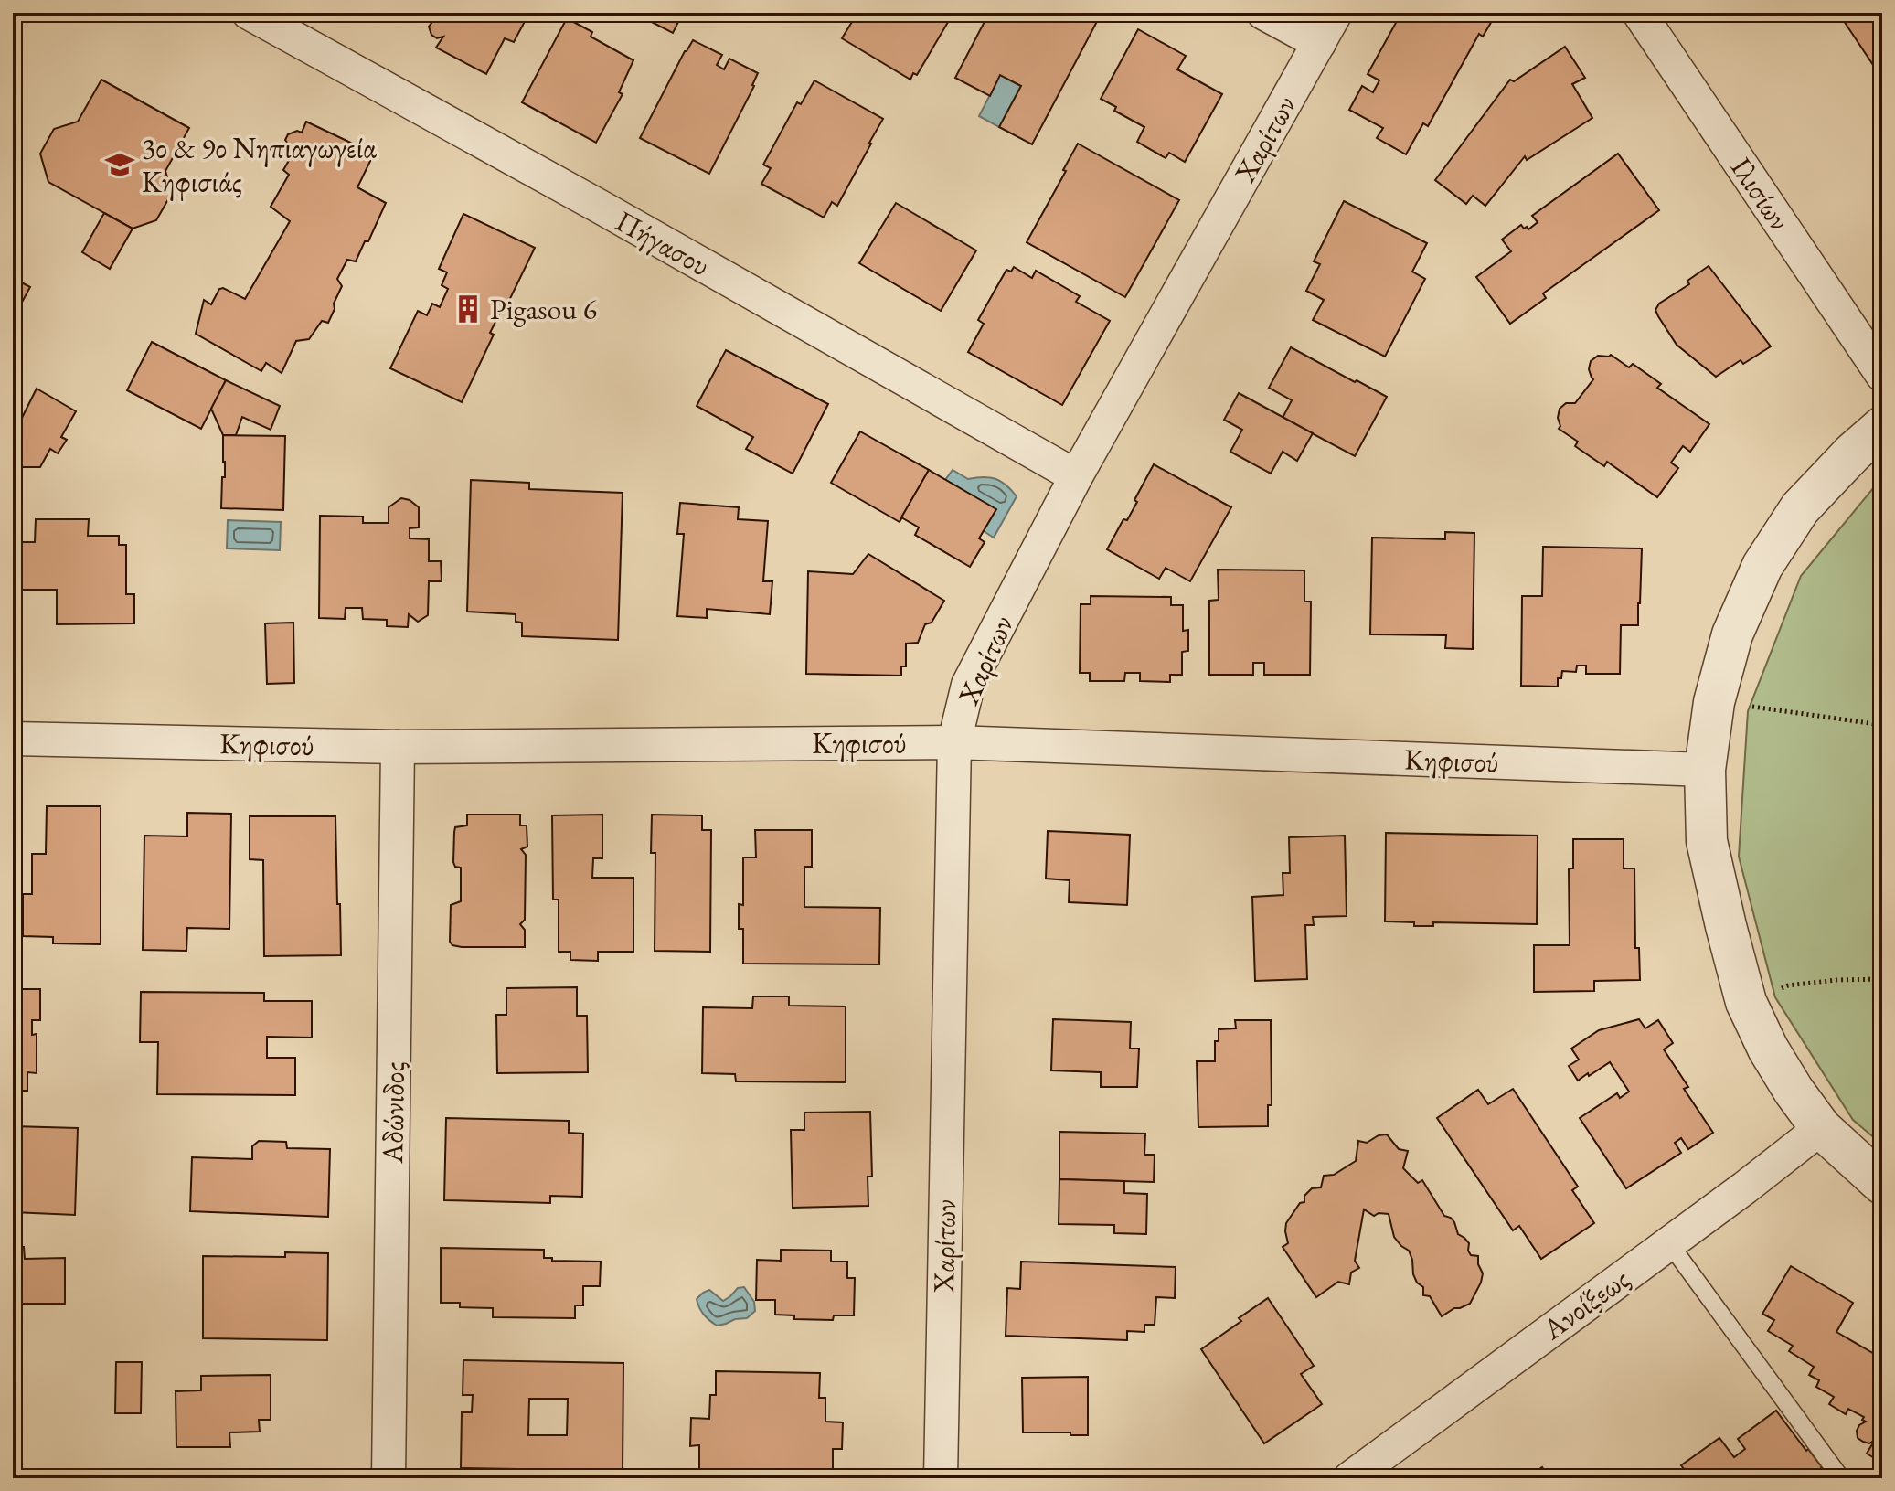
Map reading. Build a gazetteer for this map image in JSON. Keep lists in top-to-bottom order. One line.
{"streets":{"street":["Χαρίτων","Ιλισίων","Πήγασου","Κηφισού","Αδώνιδος","Ανοίξεως"]},"crossings":[["Χαρίτων","Πήγασου"],["Χαρίτων","Κηφισού"],["Κηφισού","Αδώνιδος"]],"places":{"school or university":["3ο & 9ο Νηπιαγωγεία Κηφισιάς"],"building":["Pigasou 6"]}}
